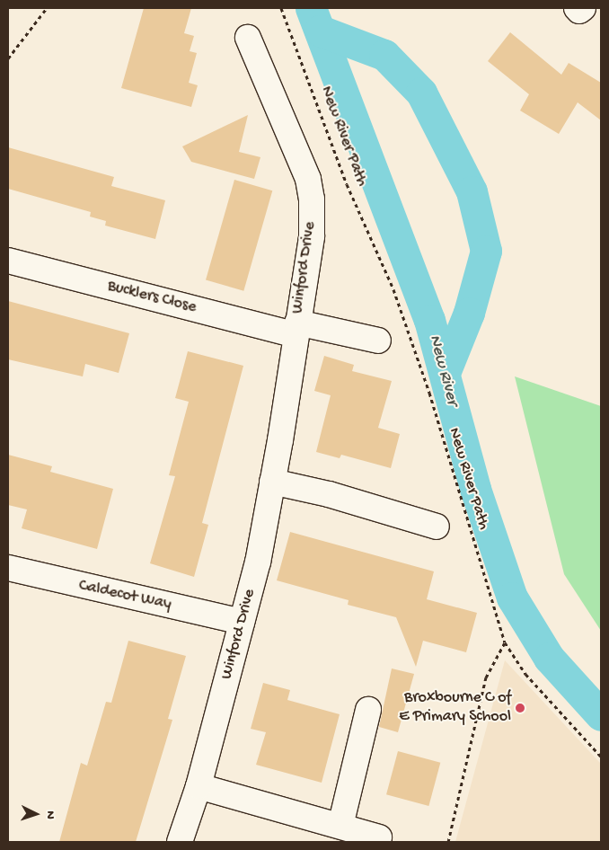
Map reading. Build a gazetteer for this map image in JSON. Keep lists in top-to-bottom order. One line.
{"streets":{"street":["Winford Drive","Bucklers Close","Caldecot Way"],"path":["New River Path"]},"crossings":[["Winford Drive","Bucklers Close"],["Winford Drive","Caldecot Way"]],"water":["New River"],"places":["Broxbourne C of E Primary School"],"north":"right"}
